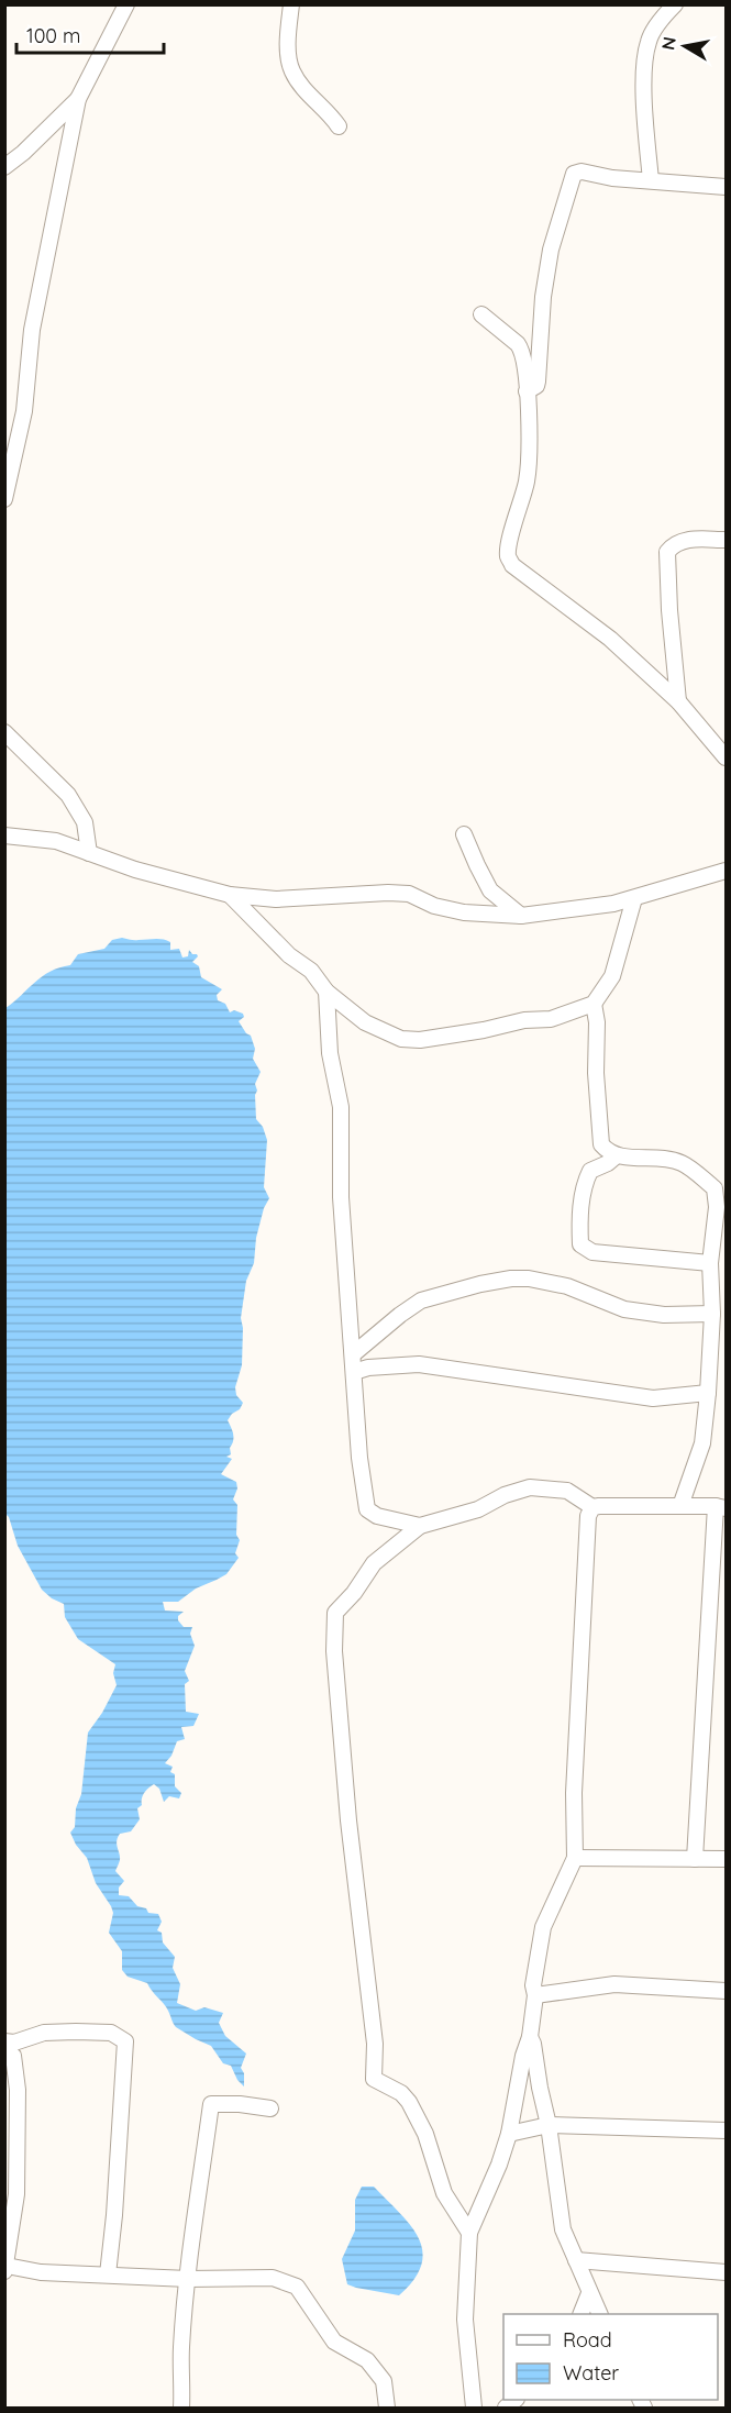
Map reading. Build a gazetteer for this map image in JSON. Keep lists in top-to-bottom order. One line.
{"legend":["Road","Water"],"scale_bar":"100 m","north":"left"}
